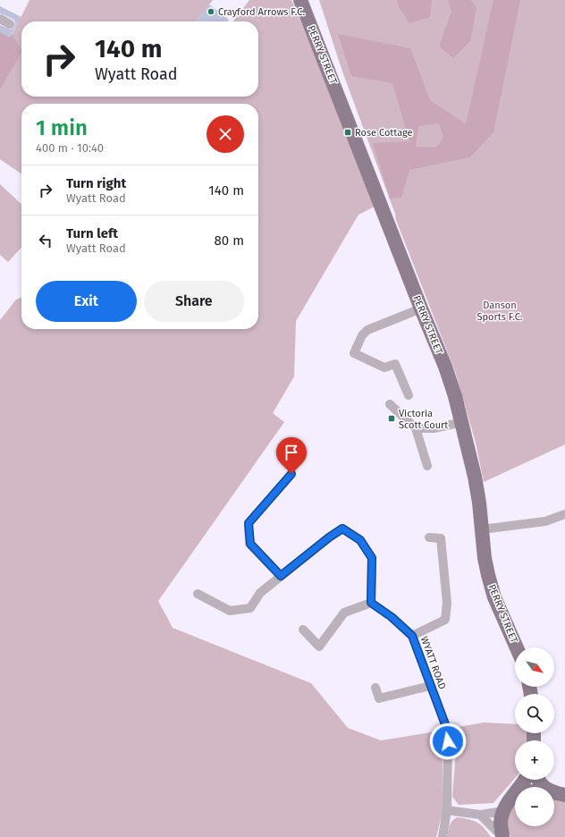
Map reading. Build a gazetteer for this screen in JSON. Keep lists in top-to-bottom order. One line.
{"streets":{"main road":["PERRY STREET"],"street":["WYATT ROAD"]},"parks":["Danson Sports F.C."],"places":{"other":["Crayford Arrows F.C."],"transit":["Rose Cottage","Victoria Scott Court"]},"north":"bottom right","page":{"turn":["140 m","Wyatt Road"],"heading":["1 min","400 m · 10:40"],"list":[{"name":"Turn right","note":"Wyatt Road","value":"140 m"},{"name":"Turn left","note":"Wyatt Road","value":"80 m"}],"buttons":["Exit","Share"],"map_buttons":["+","−"]}}
